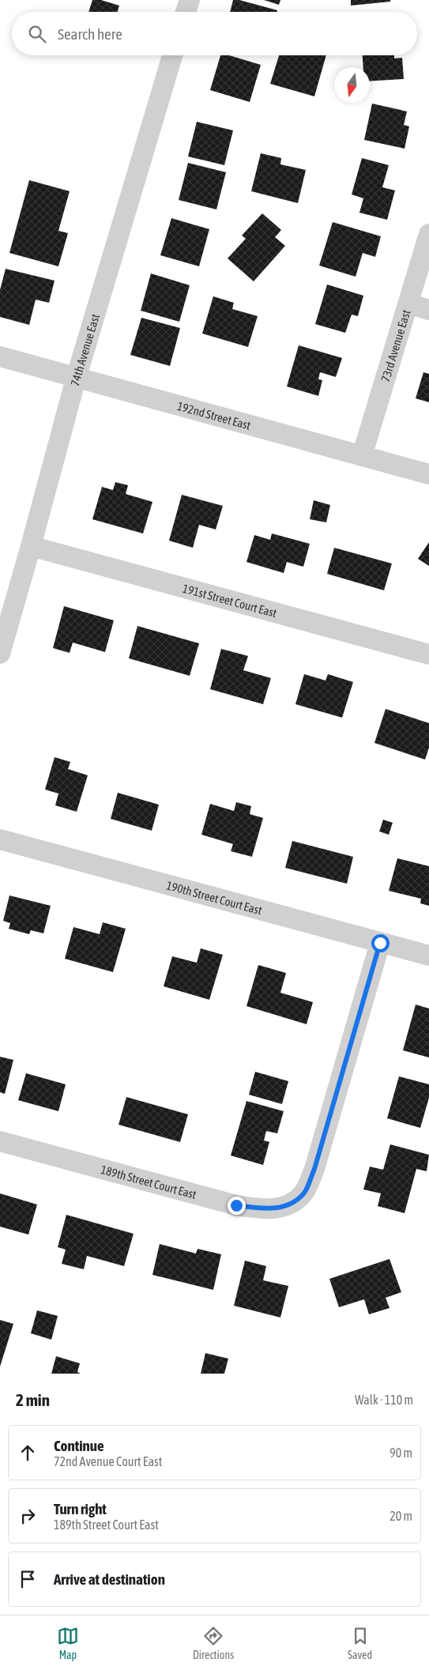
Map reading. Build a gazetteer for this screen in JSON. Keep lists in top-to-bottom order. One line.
{"streets":{"street":["73rd Avenue East","74th Avenue East","192nd Street East","191st Street Court East","190th Street Court East","189th Street Court East"]},"crossings":[["73rd Avenue East","192nd Street East"],["74th Avenue East","192nd Street East"],["74th Avenue East","191st Street Court East"],["190th Street Court East","189th Street Court East"]],"north":"bottom","page":{"search":"Search here","heading":["2 min","Walk · 110 m"],"list":[["Continue","72nd Avenue Court East","90 m"],["Turn right","189th Street Court East","20 m"],"Arrive at destination"],"nav":["Map","Directions","Saved"]}}
